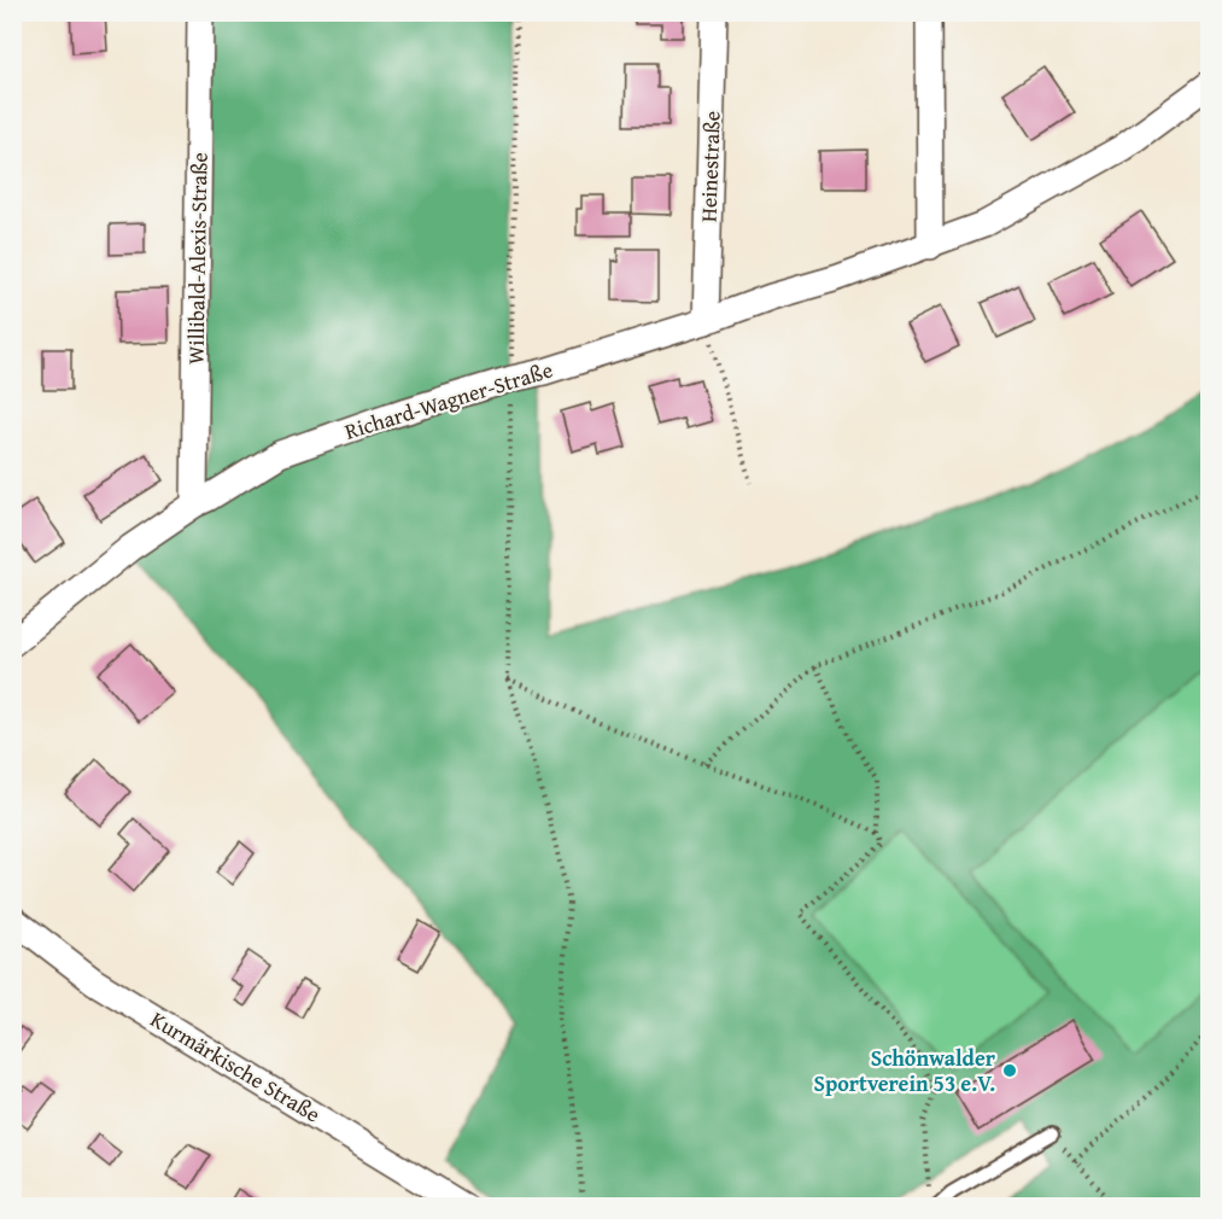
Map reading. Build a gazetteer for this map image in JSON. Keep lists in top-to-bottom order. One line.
{"streets":{"street":["Heinestraße","Willibald-Alexis-Straße","Richard-Wagner-Straße","Kurmärkische Straße"]},"crossings":[["Heinestraße","Richard-Wagner-Straße"],["Willibald-Alexis-Straße","Richard-Wagner-Straße"]],"places":["Schönwalder Sportverein 53 e.V."]}
